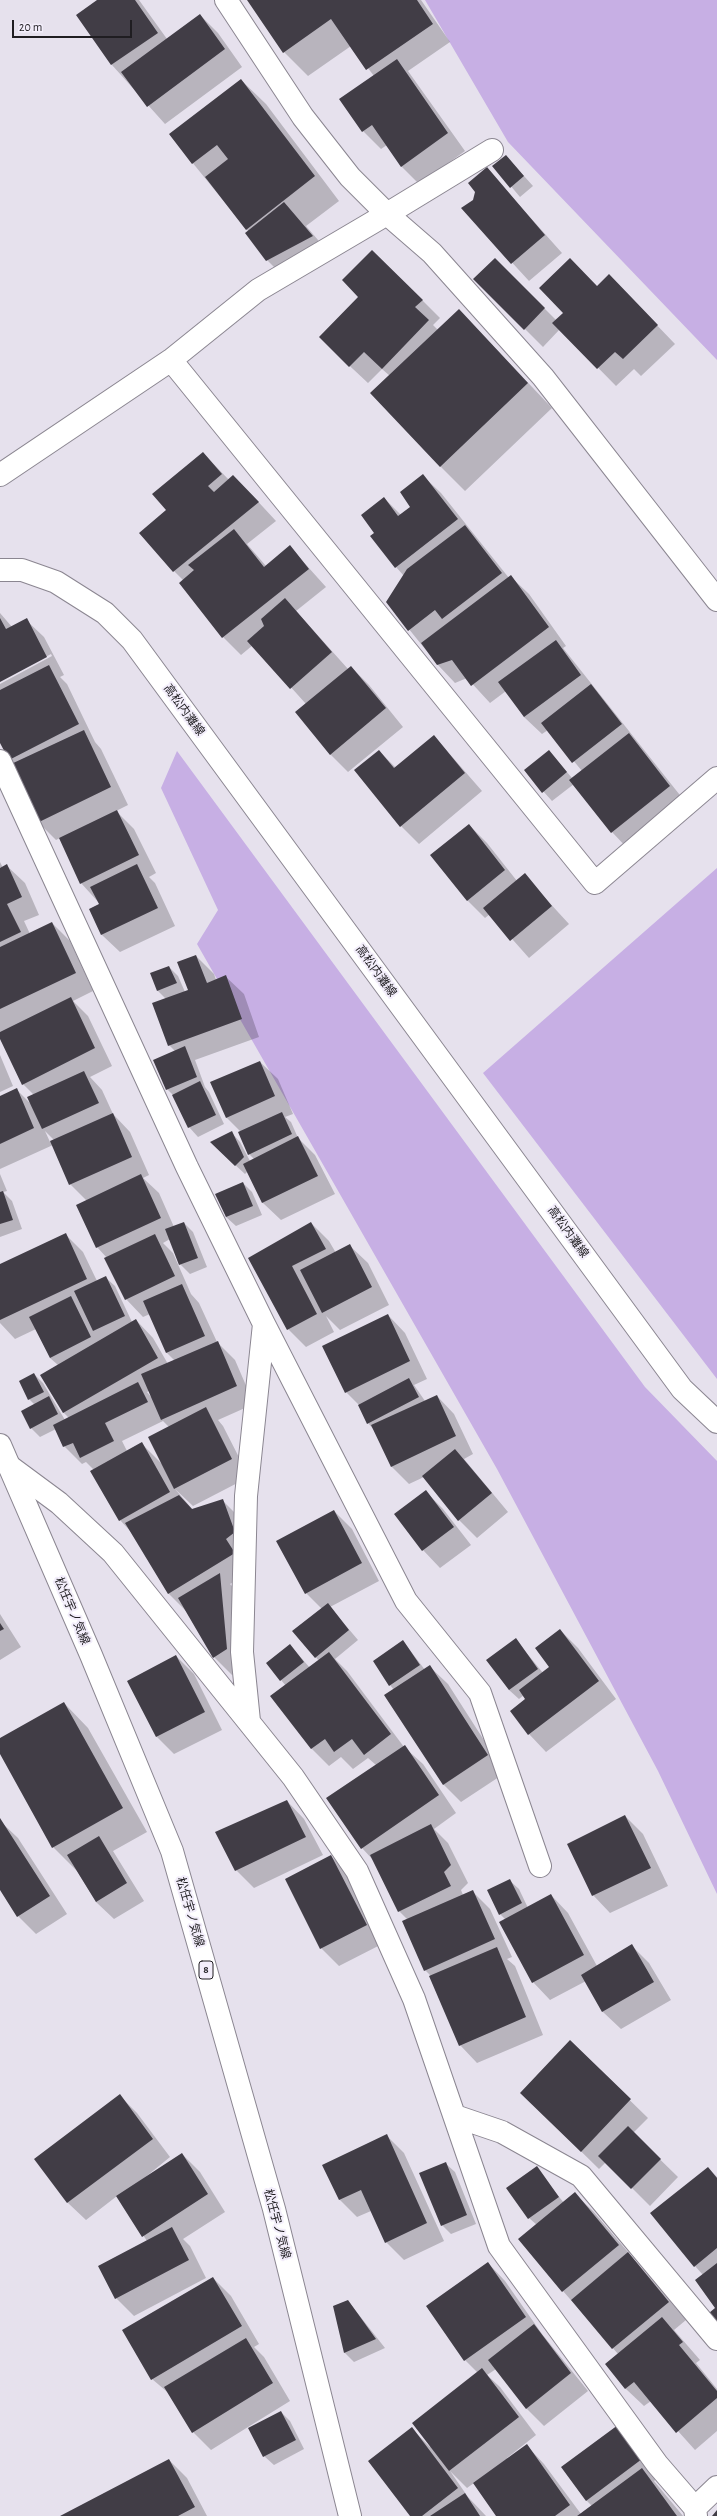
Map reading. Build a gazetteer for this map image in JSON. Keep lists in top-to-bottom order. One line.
{"streets":{"street":["高松内灘線","松任宇ノ気線","8"]},"scale_bar":"20 m"}
